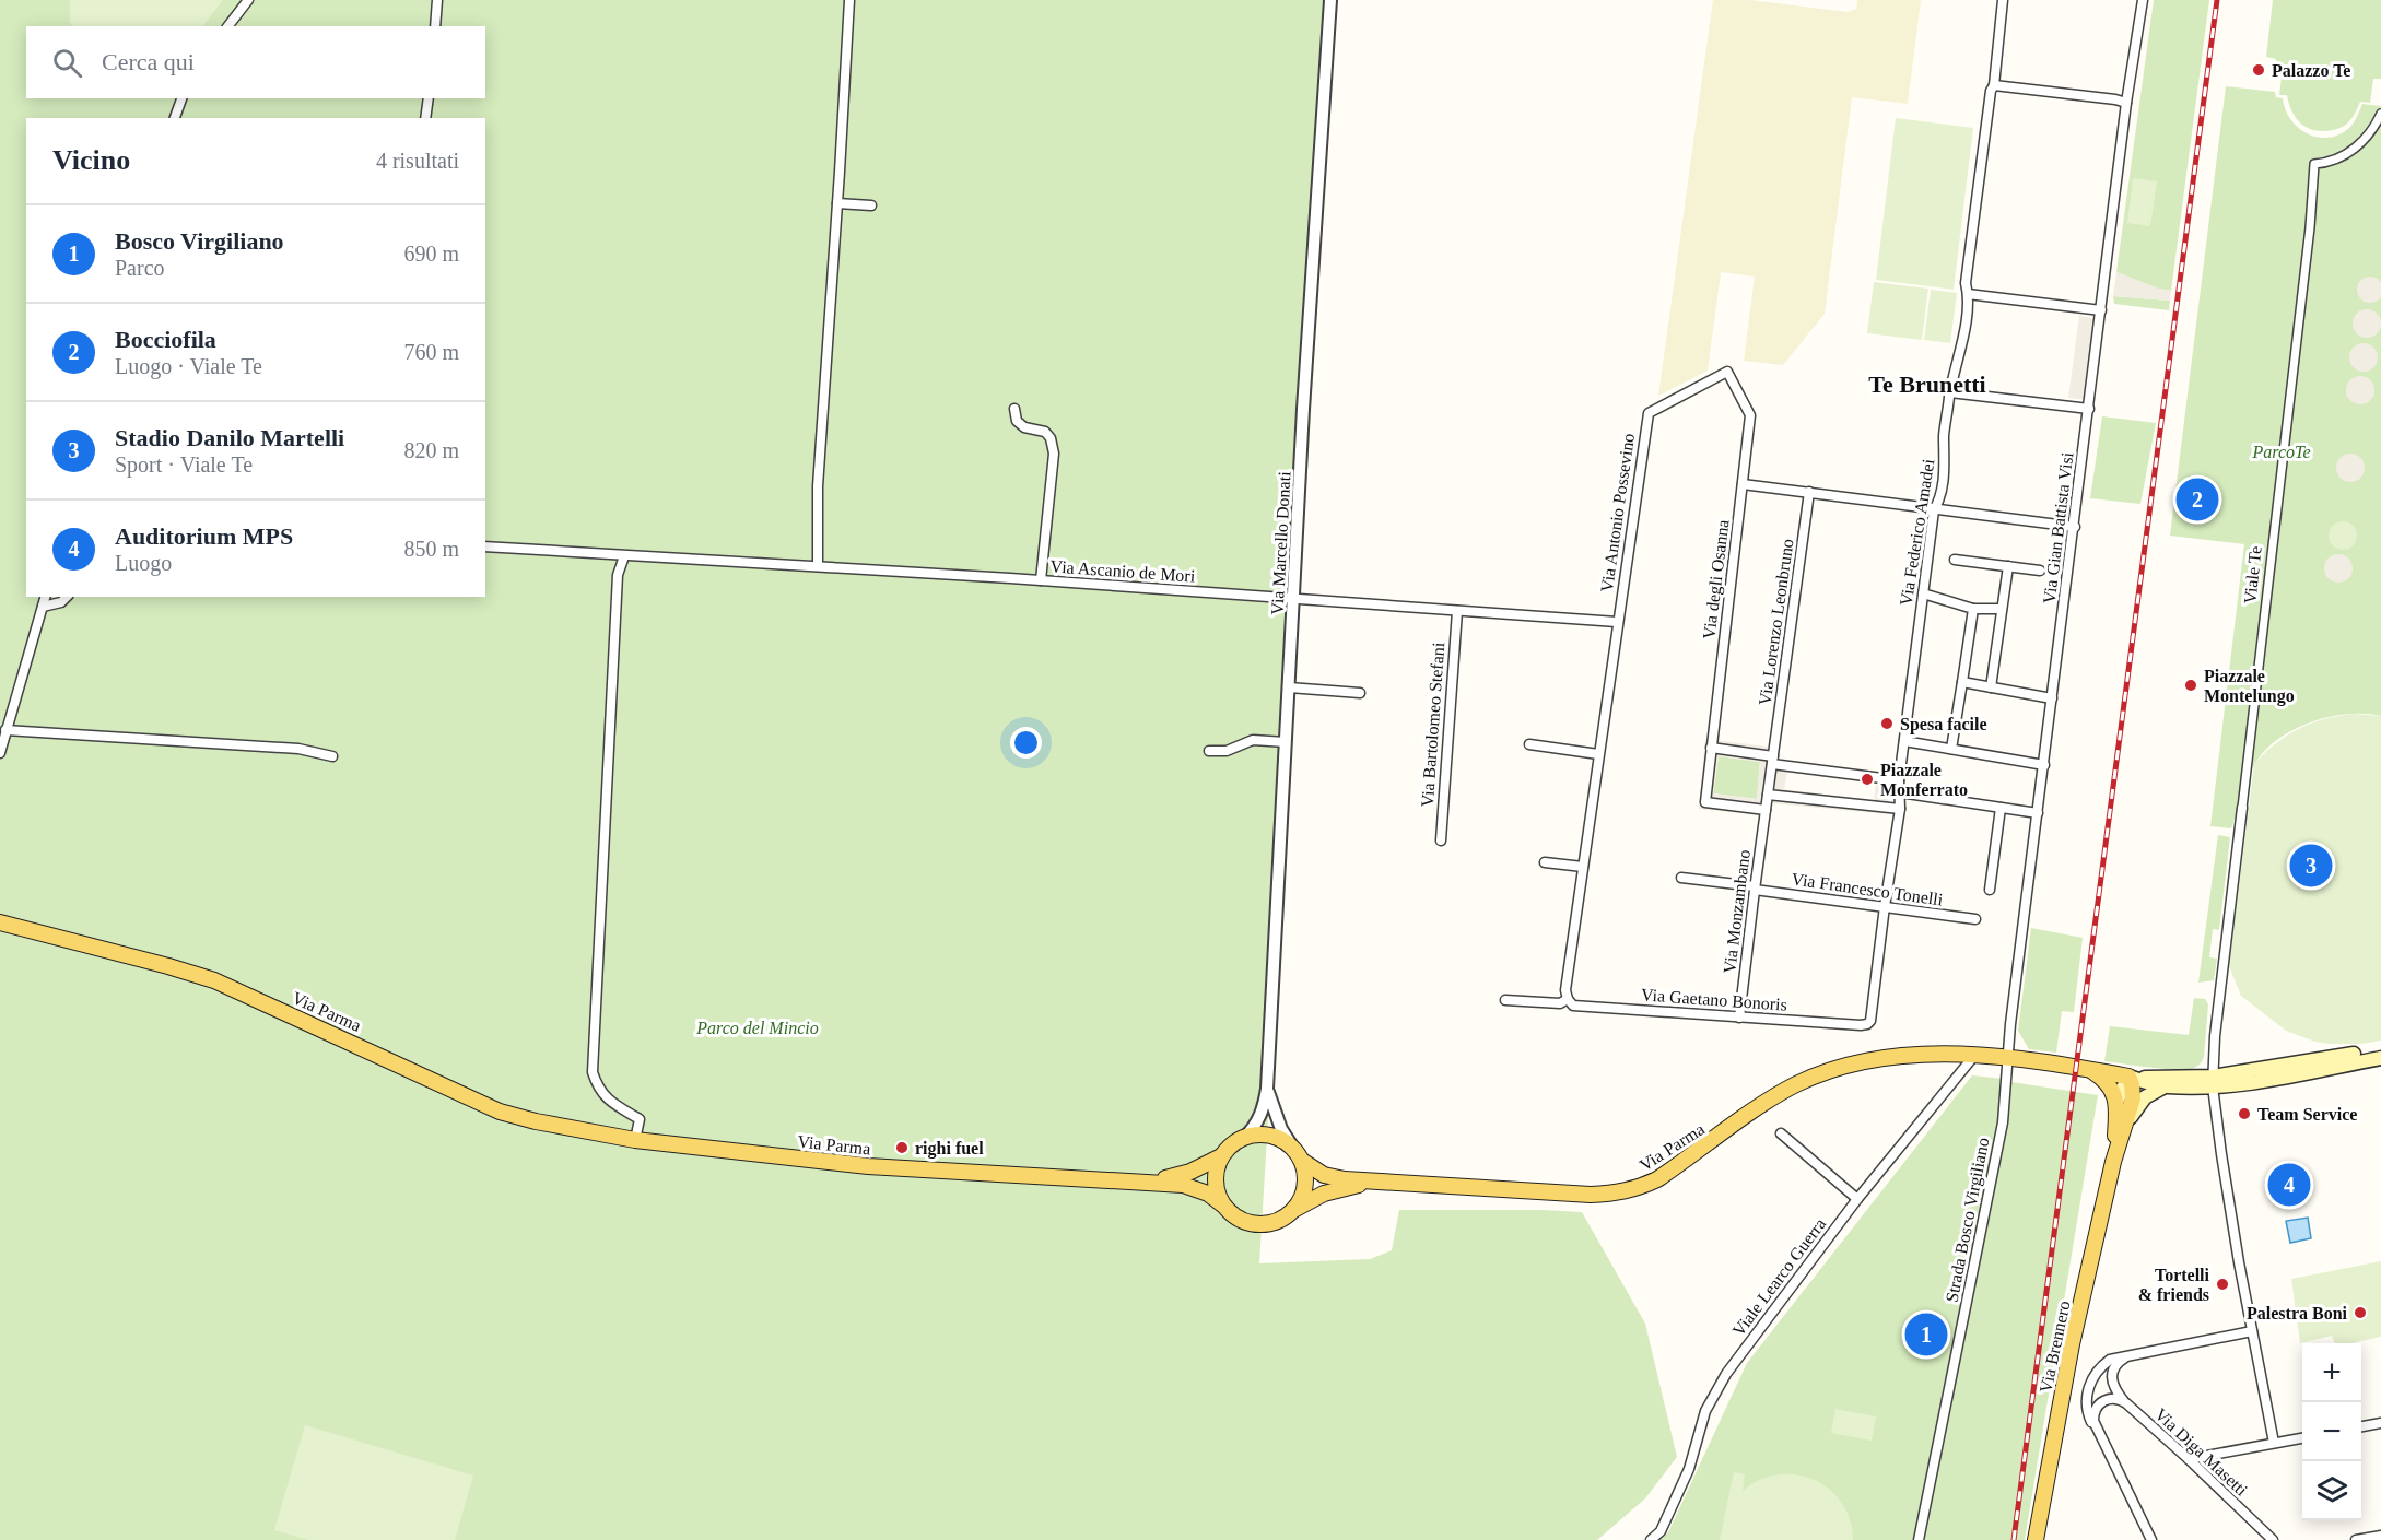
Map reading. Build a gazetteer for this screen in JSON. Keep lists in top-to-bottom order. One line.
{"streets":{"main road":["Via Parma","Via Brennero"],"street":["Via Antonio Possevino","Via Gian Battista Visi","Via Federico Amadei","Via Marcello Donati","Via Ascanio de Mori","Viale Te","Via degli Osanna","Via Lorenzo Leonbruno","Via Bartolomeo Stefani","Via Francesco Tonelli","Via Monzambano","Via Gaetano Bonoris","Strada Bosco Virgiliano","Viale Learco Guerra","Via Diga Masetti"]},"crossings":[["Via Antonio Possevino","Via Ascanio de Mori"],["Via Antonio Possevino","Via degli Osanna"],["Via Antonio Possevino","Via Gaetano Bonoris"],["Via Gian Battista Visi","Via Parma"],["Via Gian Battista Visi","Strada Bosco Virgiliano"],["Via Federico Amadei","Via Francesco Tonelli"],["Via Federico Amadei","Via Gaetano Bonoris"],["Via Marcello Donati","Via Ascanio de Mori"],["Via Marcello Donati","Via Parma"],["Via Ascanio de Mori","Via Bartolomeo Stefani"],["Via degli Osanna","Via Monzambano"],["Via Lorenzo Leonbruno","Via Monzambano"],["Via Francesco Tonelli","Via Monzambano"],["Via Monzambano","Via Gaetano Bonoris"],["Via Parma","Strada Bosco Virgiliano"],["Via Parma","Viale Learco Guerra"],["Via Parma","Via Brennero"]],"districts":["Te Brunetti"],"parks":["ParcoTe","Parco del Mincio"],"places":["Palazzo Te","Piazzale Montelungo","Spesa facile","Piazzale Monferrato","Team Service","righi fuel","Tortelli & friends","Palestra Boni"],"page":{"search":"Cerca qui","heading":["Vicino","4 risultati"],"list":[{"mark":"1","name":"Bosco Virgiliano","note":"Parco","value":"690 m"},{"mark":"2","name":"Bocciofila","note":"Luogo · Viale Te","value":"760 m"},{"mark":"3","name":"Stadio Danilo Martelli","note":"Sport · Viale Te","value":"820 m"},{"mark":"4","name":"Auditorium MPS","note":"Luogo","value":"850 m"}],"pins":["2","3","4","1"],"map_buttons":["+","−"]}}
